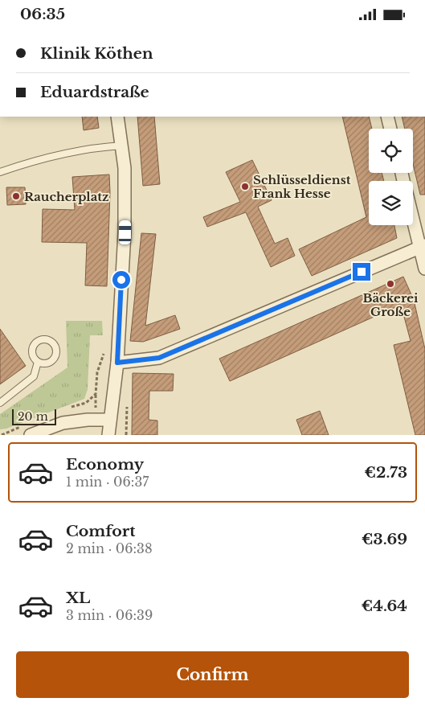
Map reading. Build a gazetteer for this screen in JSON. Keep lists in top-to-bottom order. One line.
{"places":["Schlüsseldienst Frank Hesse","Raucherplatz","Bäckerei Große"],"scale_bar":"20 m","page":{"status":"06:35","banner":["Klinik Köthen","Eduardstraße"],"scale":"20 m","list":[{"name":"Economy","note":"1 min · 06:37","value":"€2.73"},{"name":"Comfort","note":"2 min · 06:38","value":"€3.69"},{"name":"XL","note":"3 min · 06:39","value":"€4.64"}],"buttons":"Confirm"}}
